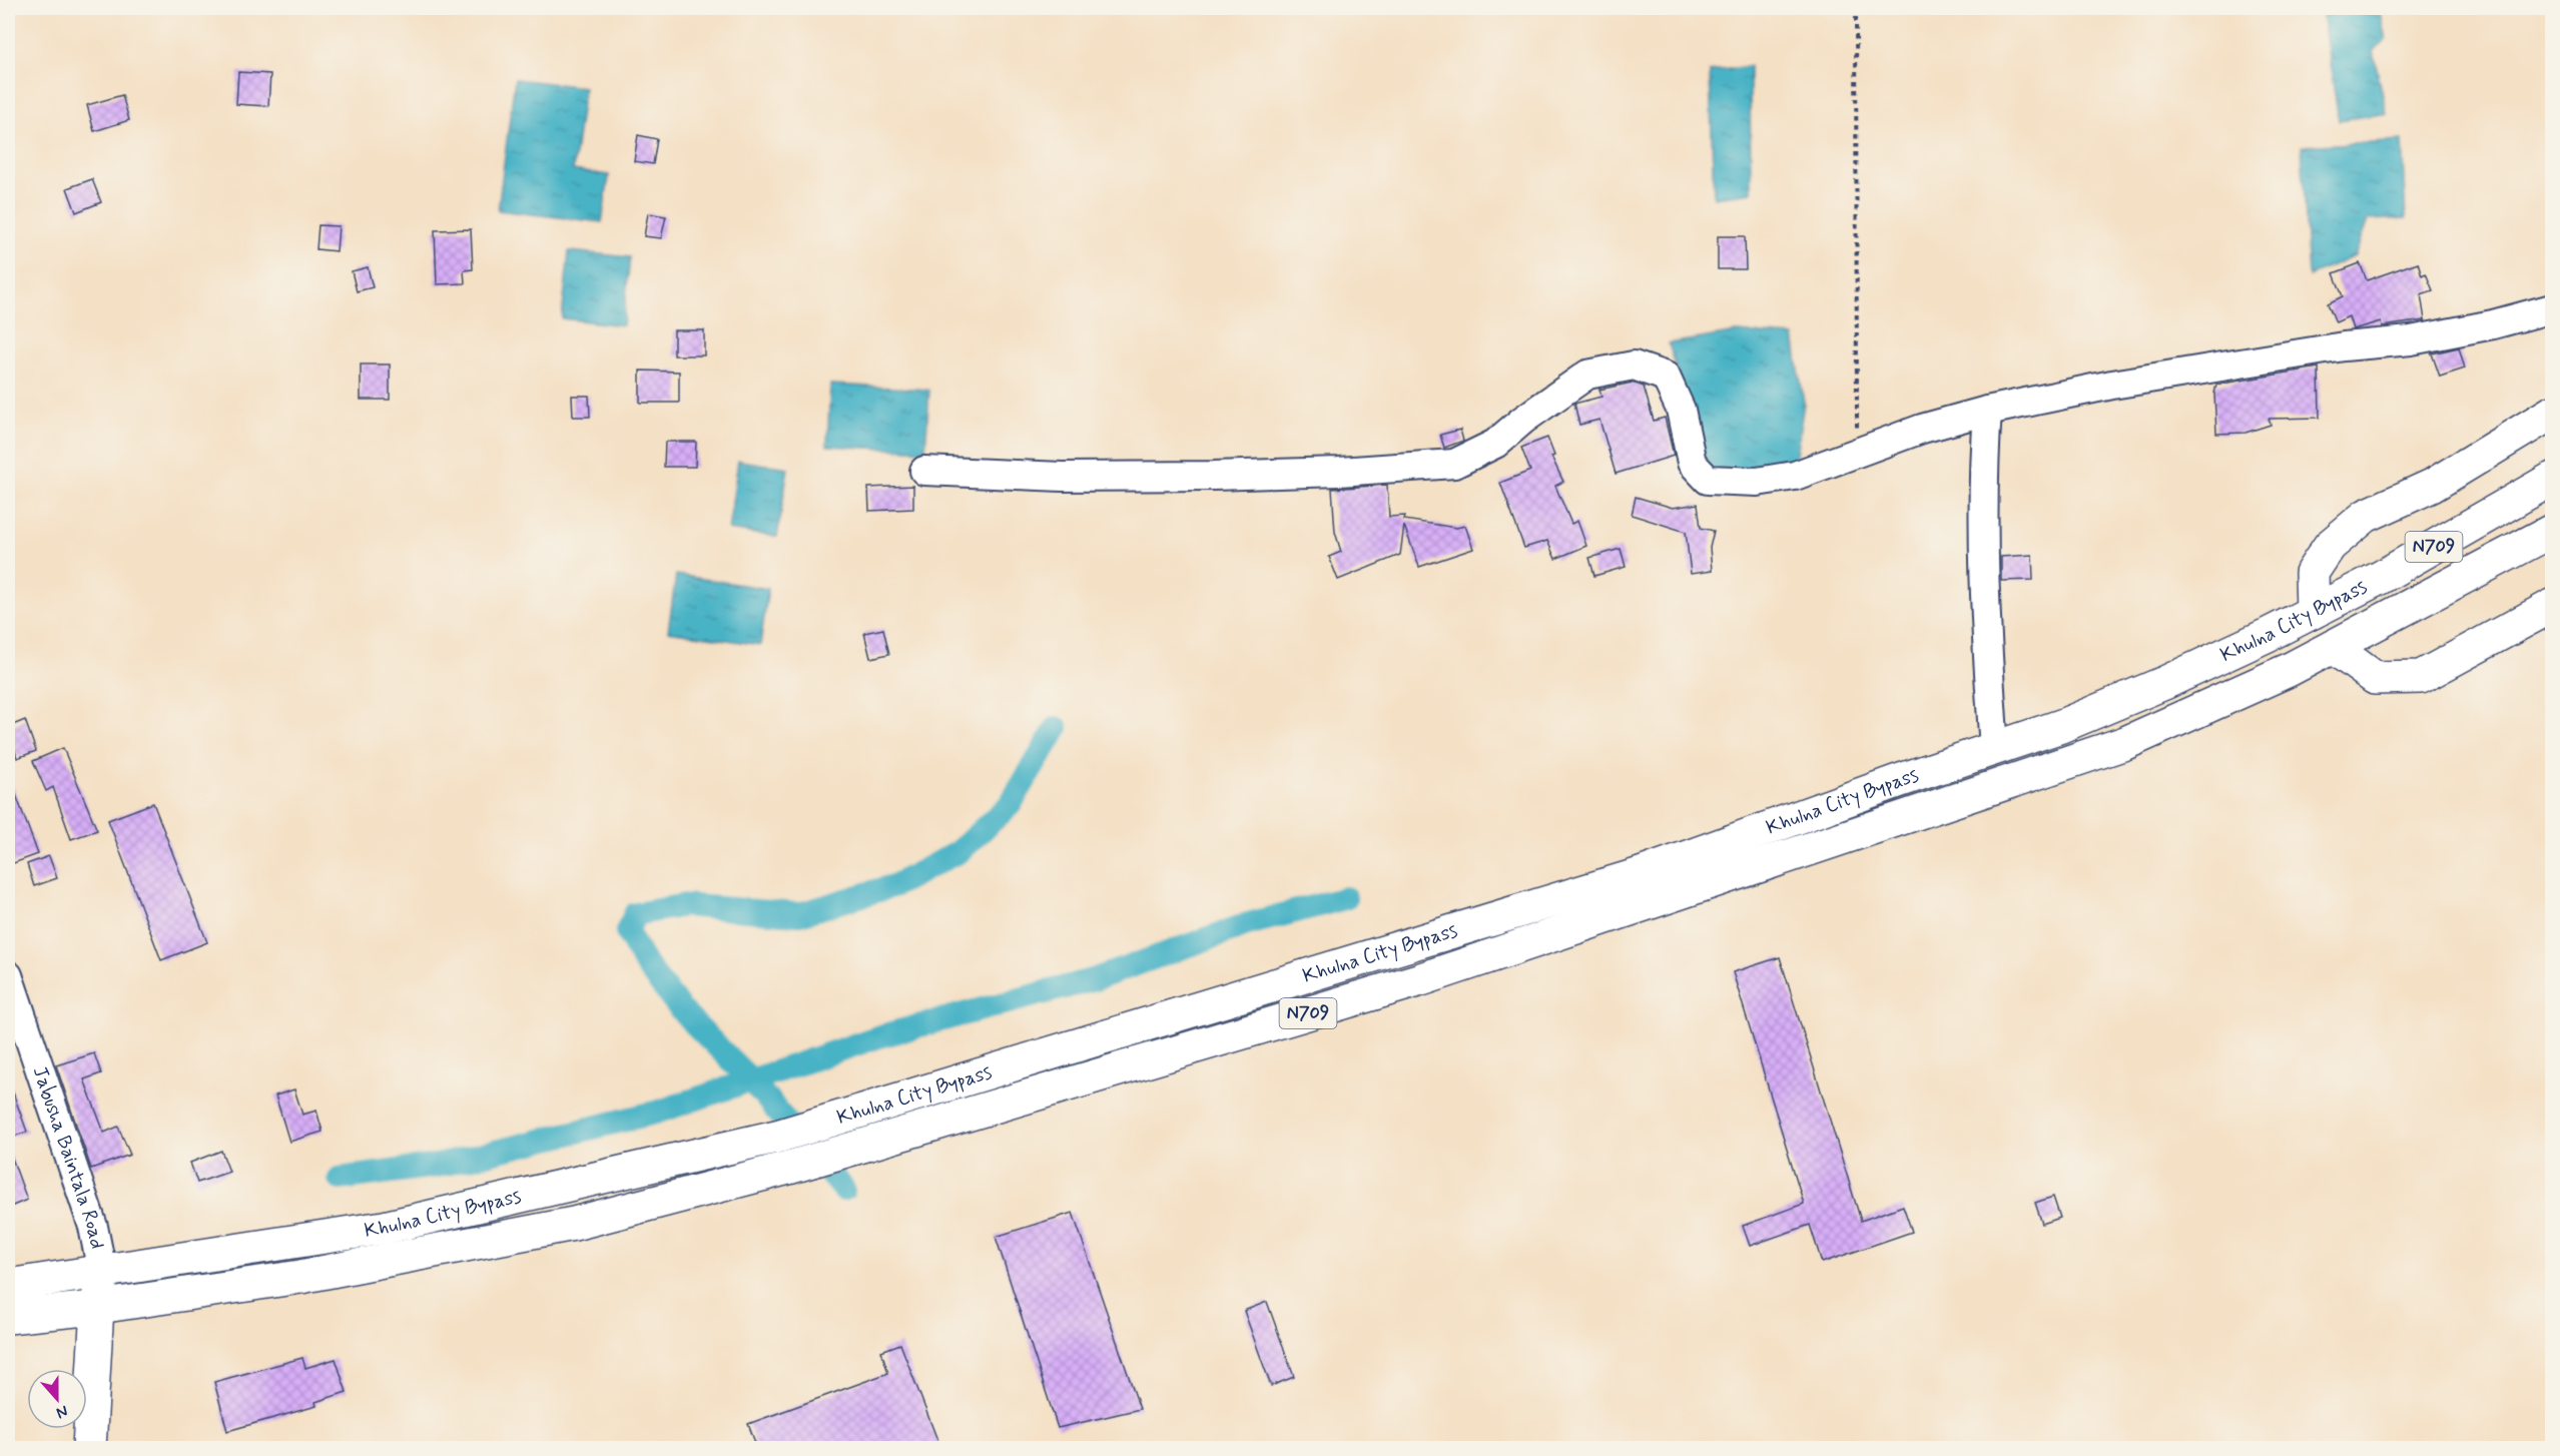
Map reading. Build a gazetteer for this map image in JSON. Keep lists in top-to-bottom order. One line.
{"streets":{"main road":["N709","Khulna City Bypass"],"street":["Jabusha Baintala Road"]},"crossings":[["Khulna City Bypass","Jabusha Baintala Road"]],"north":"bottom"}
